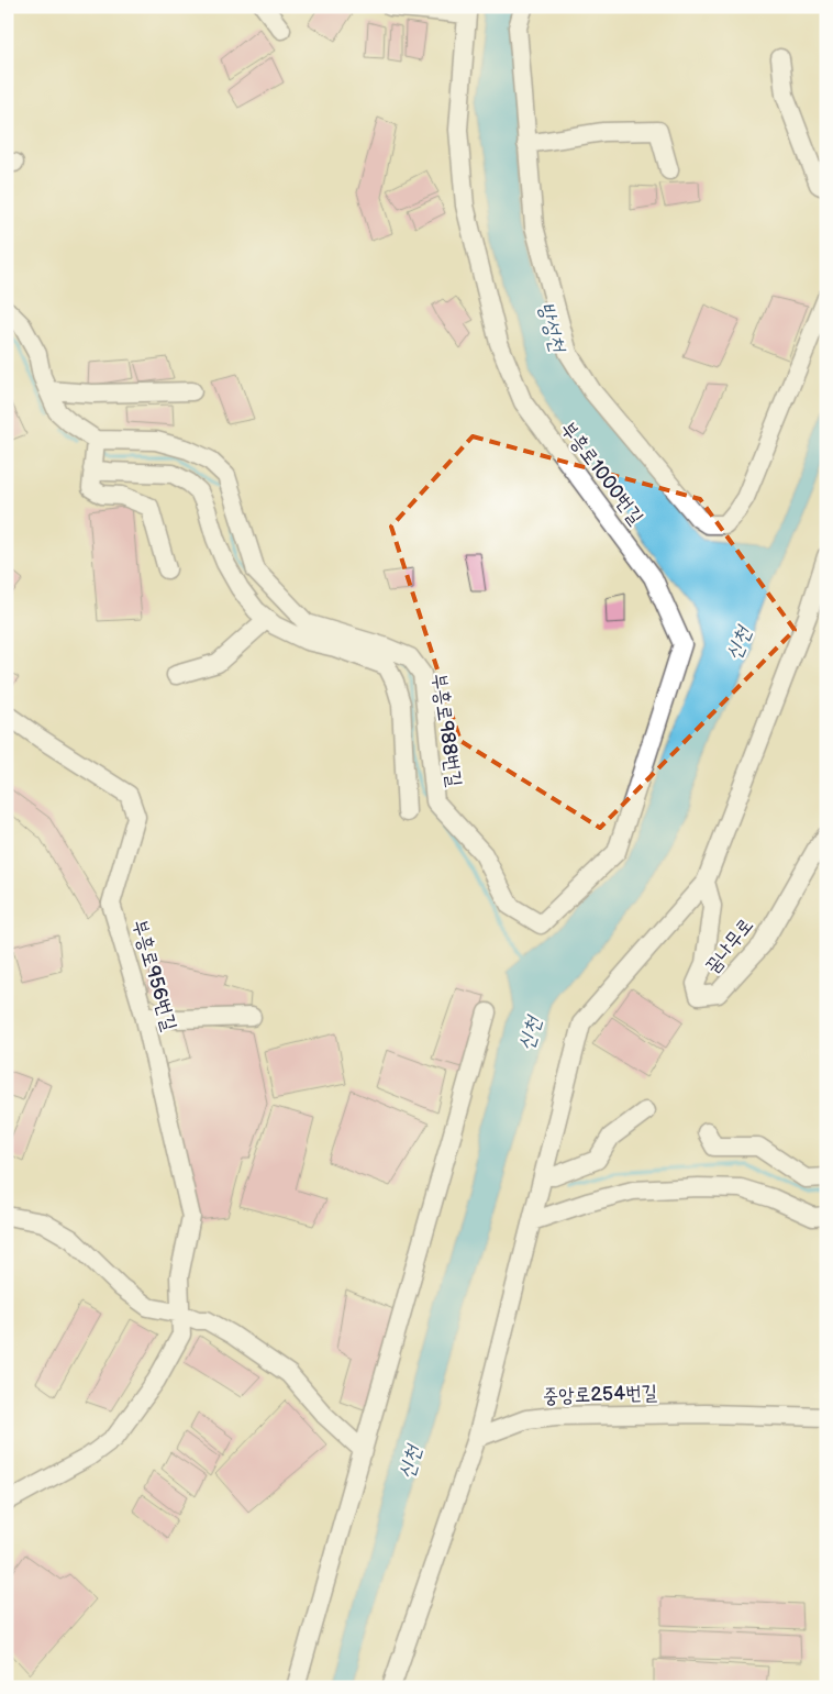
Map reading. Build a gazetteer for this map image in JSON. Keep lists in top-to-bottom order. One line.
{"streets":{"street":["부흥로1000번길","부흥로988번길","꿈나무로","부흥로956번길","중앙로254번길"]},"crossings":[["부흥로1000번길","부흥로988번길"]],"water":["방성천","신천"]}
